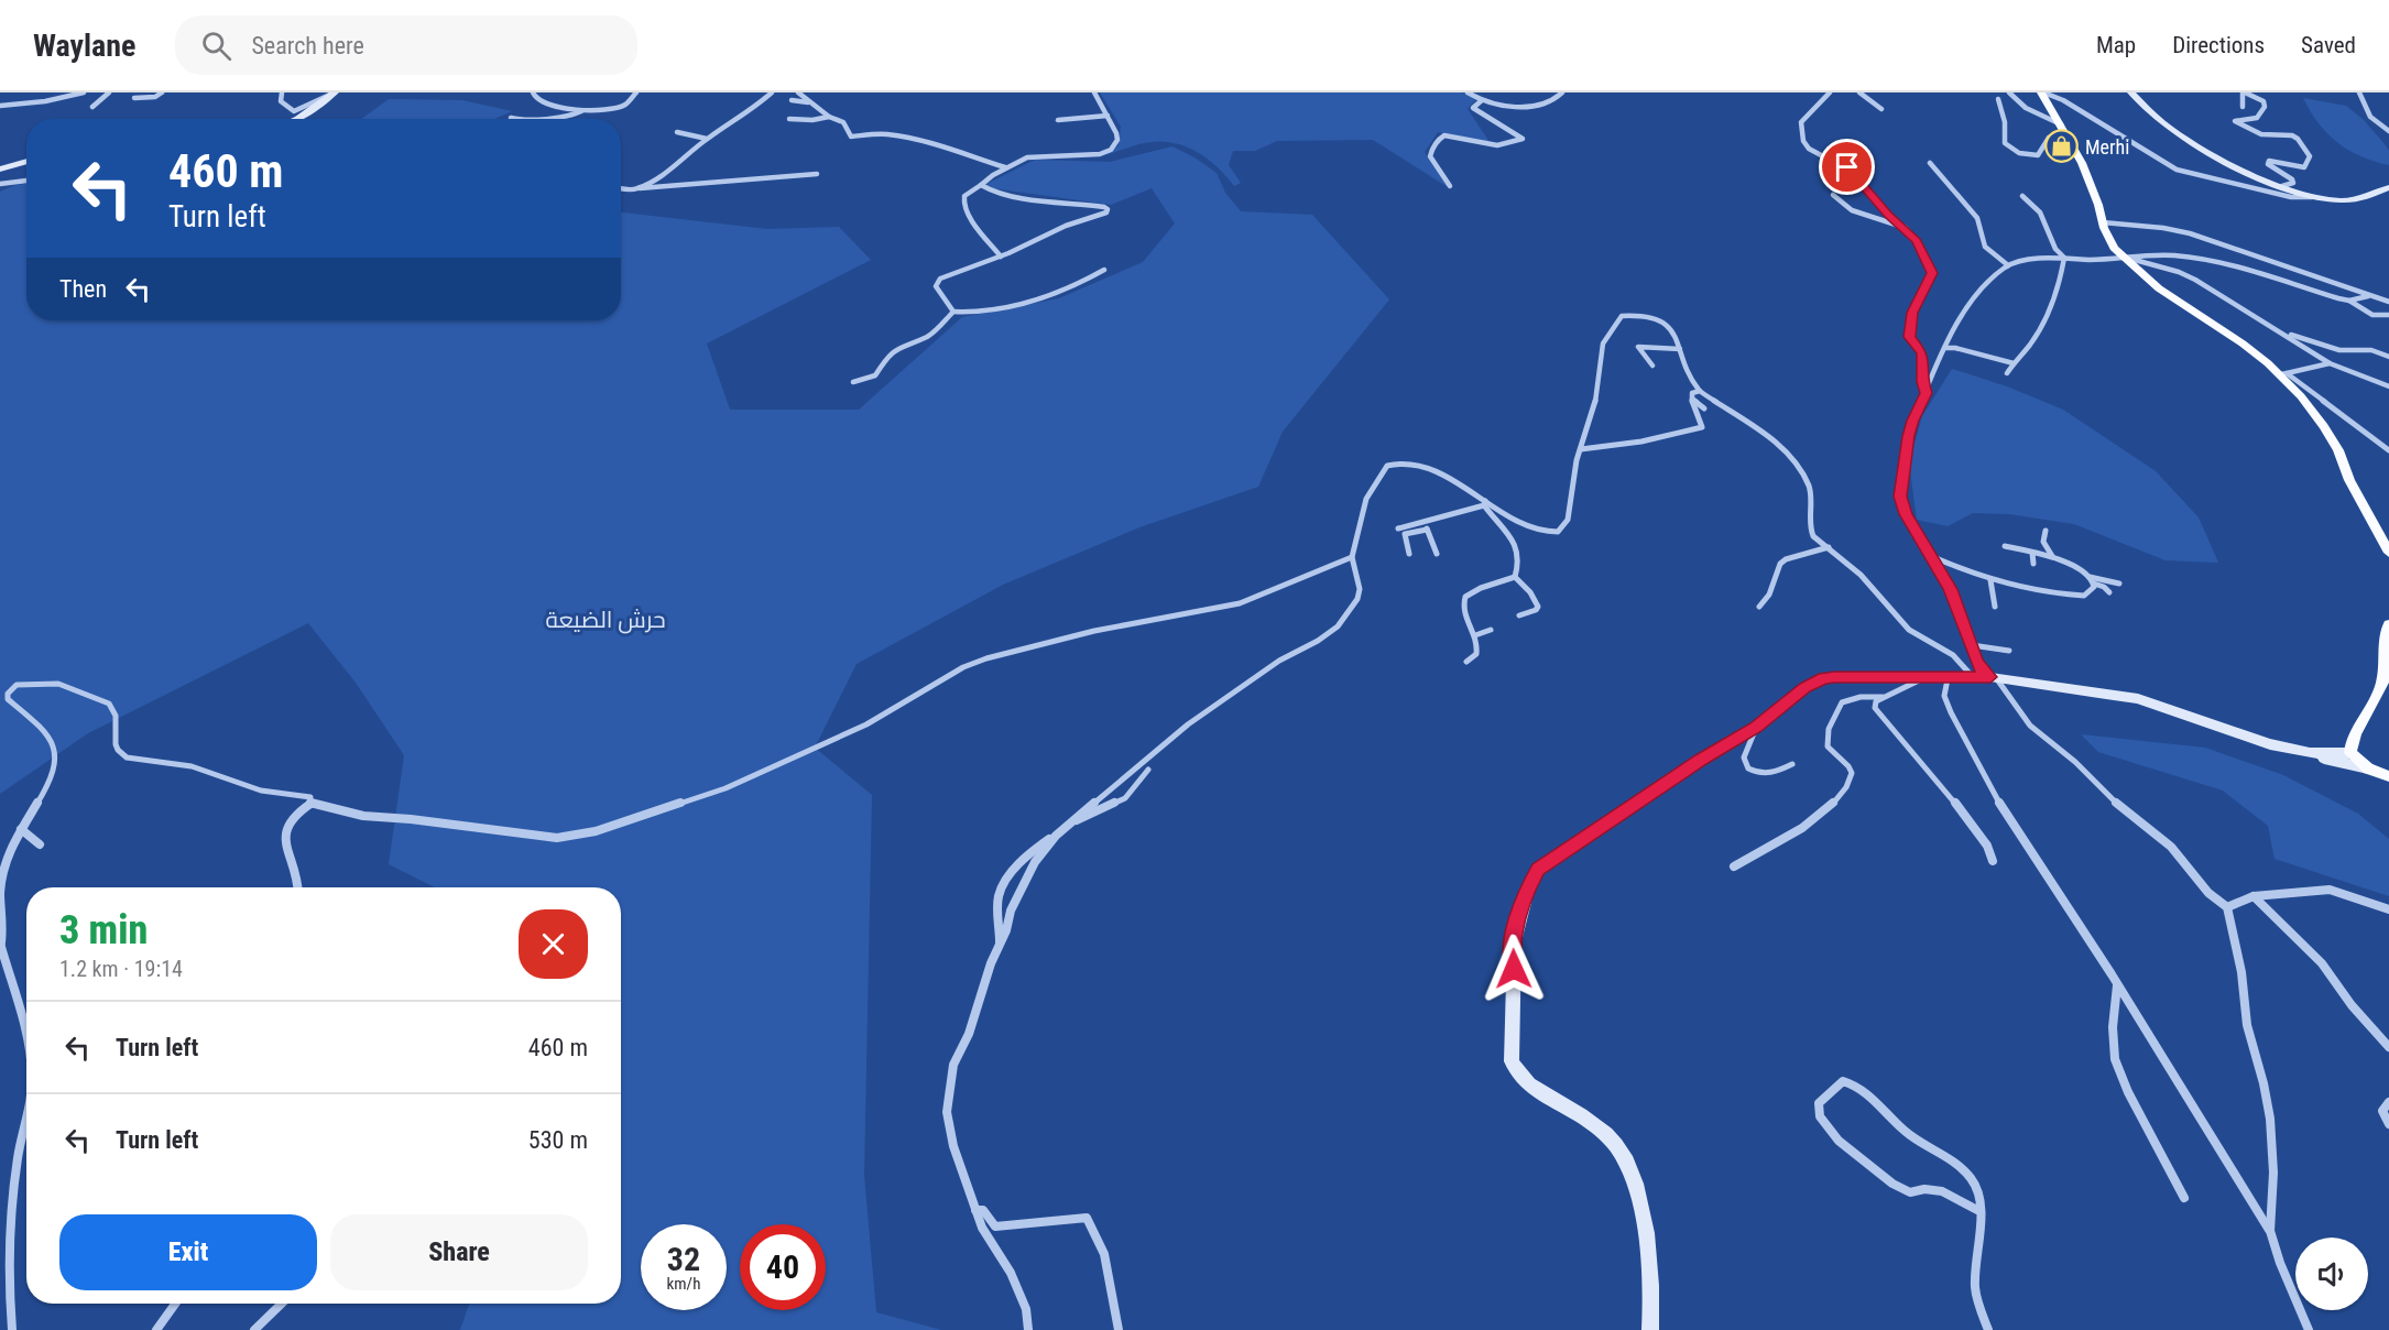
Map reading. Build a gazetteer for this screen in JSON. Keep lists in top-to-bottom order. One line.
{"parks":["حرش الضيعة"],"places":{"shop":["Merhi"]},"page":{"header":"Waylane","search":"Search here","nav":["Map","Directions","Saved"],"turn":["460 m","Turn left"],"then":"Then","heading":["3 min","1.2 km · 19:14"],"list":[{"name":"Turn left","value":"460 m"},{"name":"Turn left","value":"530 m"}],"buttons":["Exit","Share"],"speed":"32 km/h","limit":"40"}}
